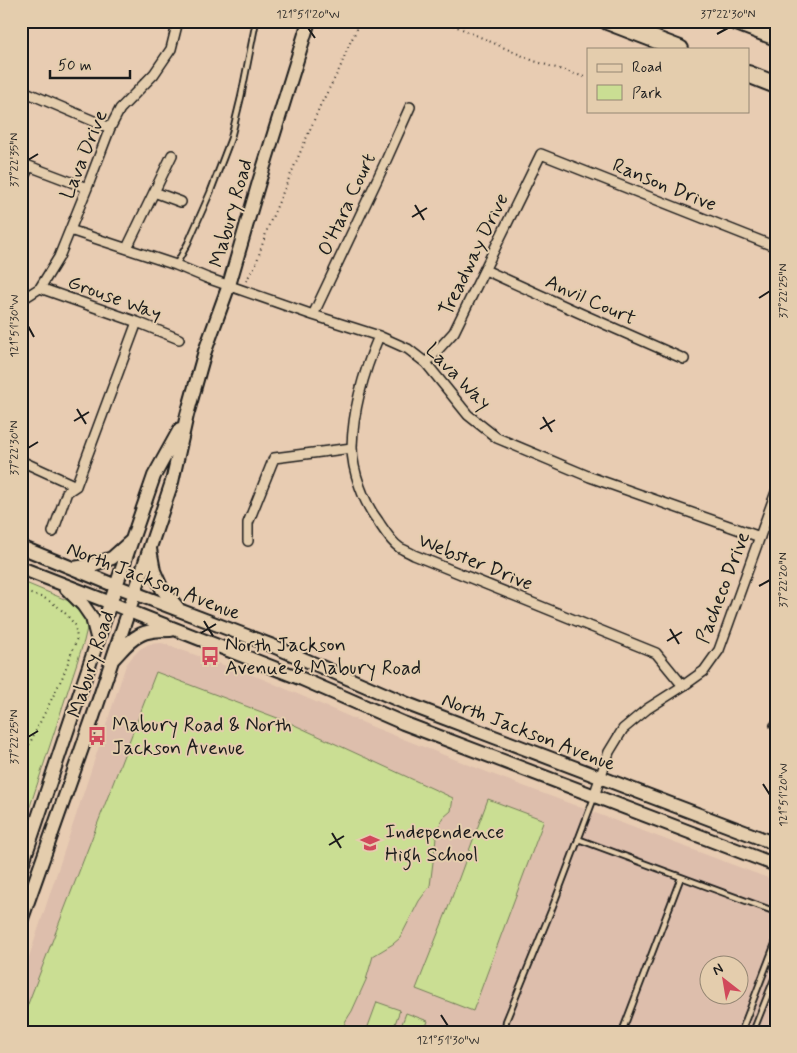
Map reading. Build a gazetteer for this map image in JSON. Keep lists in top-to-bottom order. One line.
{"streets":{"main road":["Mabury Road","North Jackson Avenue"],"street":["Lava Drive","Ranson Drive","O'Hara Court","Treadway Drive","Grouse Way","Anvil Court","Lava Way","Webster Drive","Pacheco Drive"]},"crossings":[["Lava Drive","Grouse Way"],["Lava Drive","Lava Way"],["Ranson Drive","Treadway Drive"],["O'Hara Court","Lava Way"],["Mabury Road","Lava Way"],["Mabury Road","North Jackson Avenue"],["Treadway Drive","Anvil Court"],["Treadway Drive","Lava Way"],["Lava Way","Webster Drive"],["Lava Way","Pacheco Drive"],["Webster Drive","Pacheco Drive"],["North Jackson Avenue","Pacheco Drive"]],"places":{"bus stop":["North Jackson Avenue & Mabury Road","Mabury Road & North Jackson Avenue"],"school or university":["Independence High School"]},"legend":["Road","Park"],"scale_bar":"50 m","north":"top left","coordinates":["121°51'20\"W","37°22'30\"N","37°22'35\"N","37°22'25\"N","121°51'30\"W","37°22'20\"N"]}
